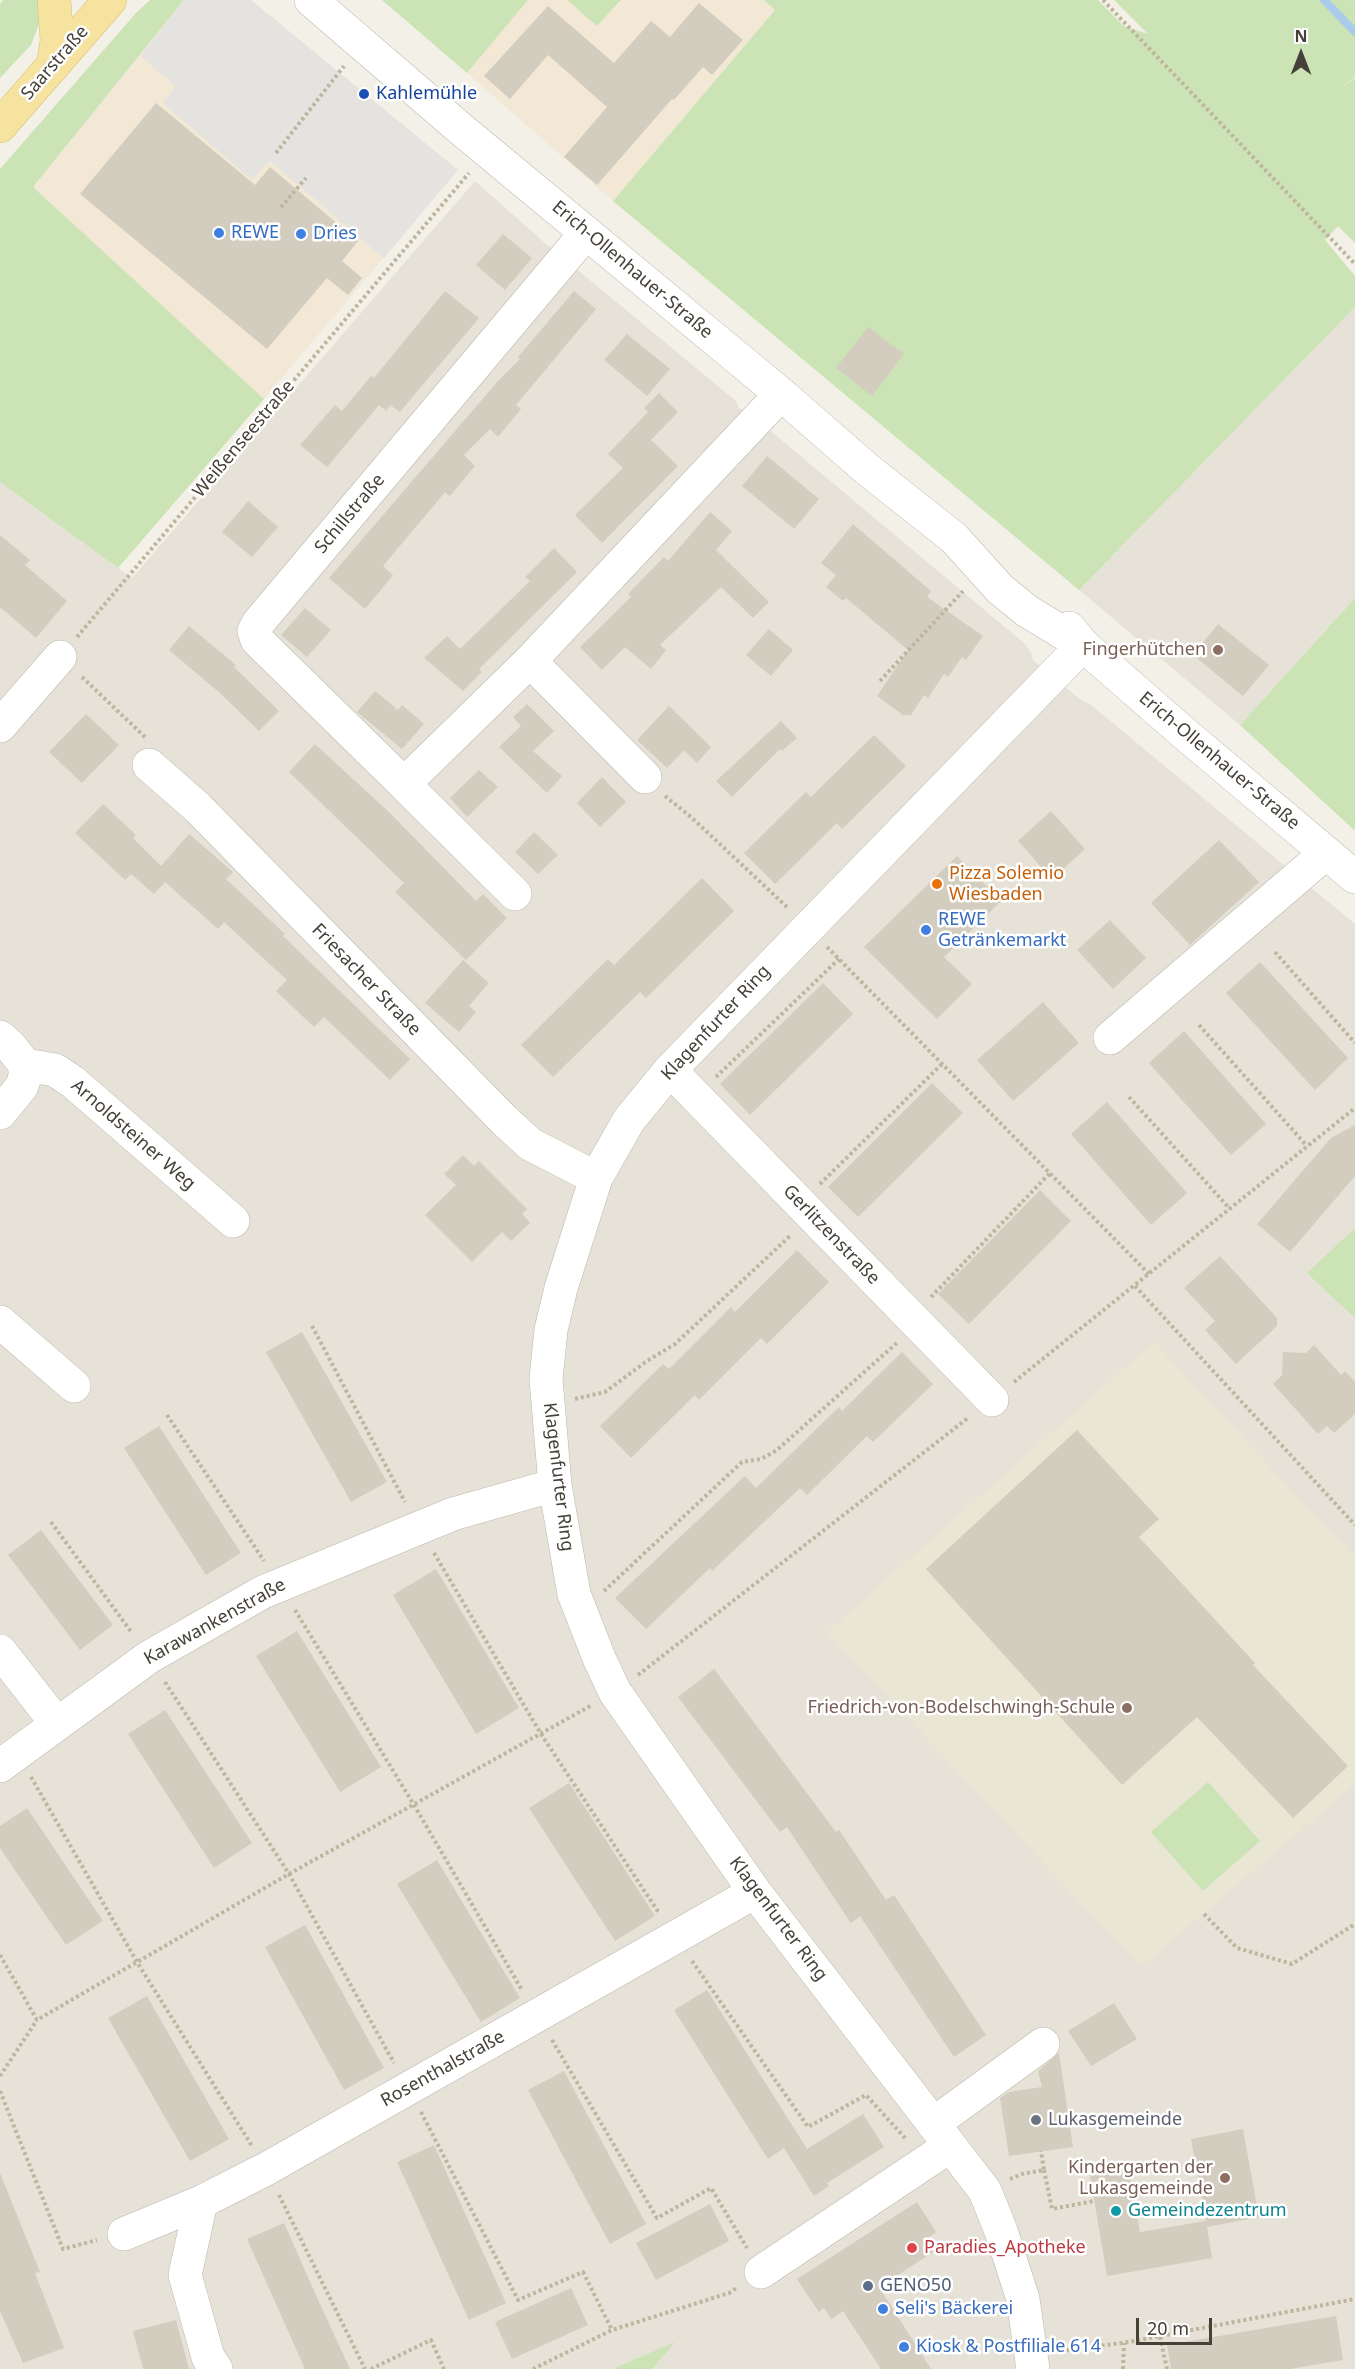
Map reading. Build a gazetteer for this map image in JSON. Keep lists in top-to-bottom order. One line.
{"streets":{"main road":["Saarstraße"],"street":["Erich-Ollenhauer-Straße","Schillstraße","Friesacher Straße","Klagenfurter Ring","Arnoldsteiner Weg","Gerlitzenstraße","Karawankenstraße","Rosenthalstraße"],"path":["Weißenseestraße"]},"crossings":[["Erich-Ollenhauer-Straße","Weißenseestraße"],["Erich-Ollenhauer-Straße","Schillstraße"],["Erich-Ollenhauer-Straße","Klagenfurter Ring"],["Friesacher Straße","Klagenfurter Ring"],["Klagenfurter Ring","Gerlitzenstraße"],["Klagenfurter Ring","Karawankenstraße"],["Klagenfurter Ring","Rosenthalstraße"]],"places":["Kahlemühle","REWE","Dries","Fingerhütchen","Pizza Solemio Wiesbaden","REWE Getränkemarkt","Friedrich-von-Bodelschwingh-Schule","Lukasgemeinde","Kindergarten der Lukasgemeinde","Gemeindezentrum","Paradies_Apotheke","GENO50","Seli's Bäckerei","Kiosk & Postfiliale 614"],"scale_bar":"20 m","north":"top"}
